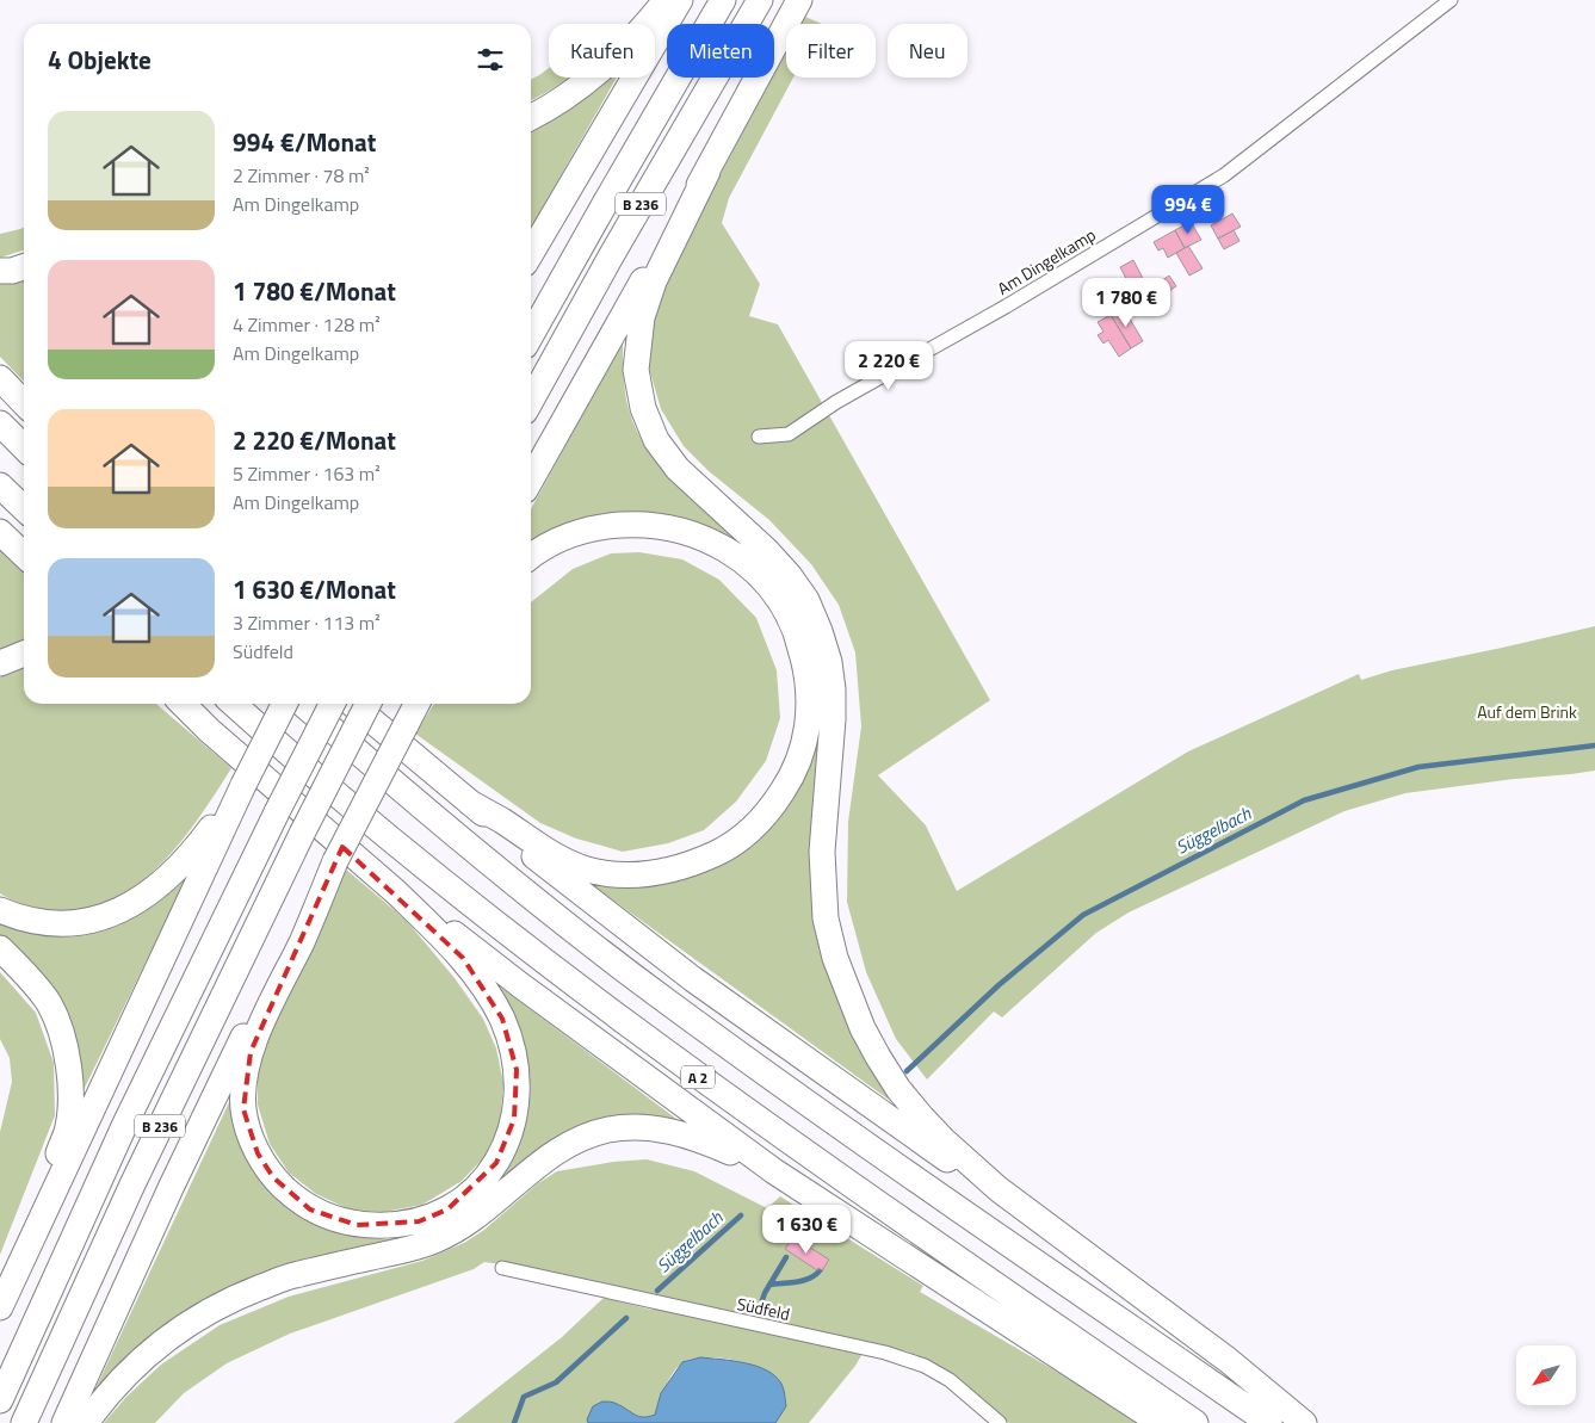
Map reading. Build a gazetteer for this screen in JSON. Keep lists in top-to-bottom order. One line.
{"streets":{"highway":["B 236","A 2"],"street":["Am Dingelkamp","Südfeld"]},"water":["Süggelbach"],"parks":["Auf dem Brink"],"north":"bottom left","page":{"chip":["Kaufen","Mieten","Filter","Neu"],"heading":"4 Objekte","list":[{"name":"994 €/Monat","note":"2 Zimmer · 78 m² · Am Dingelkamp"},{"name":"1 780 €/Monat","note":"4 Zimmer · 128 m² · Am Dingelkamp"},{"name":"2 220 €/Monat","note":"5 Zimmer · 163 m² · Am Dingelkamp"},{"name":"1 630 €/Monat","note":"3 Zimmer · 113 m² · Südfeld"}],"price":["994 €","1 780 €","2 220 €","1 630 €"]}}
